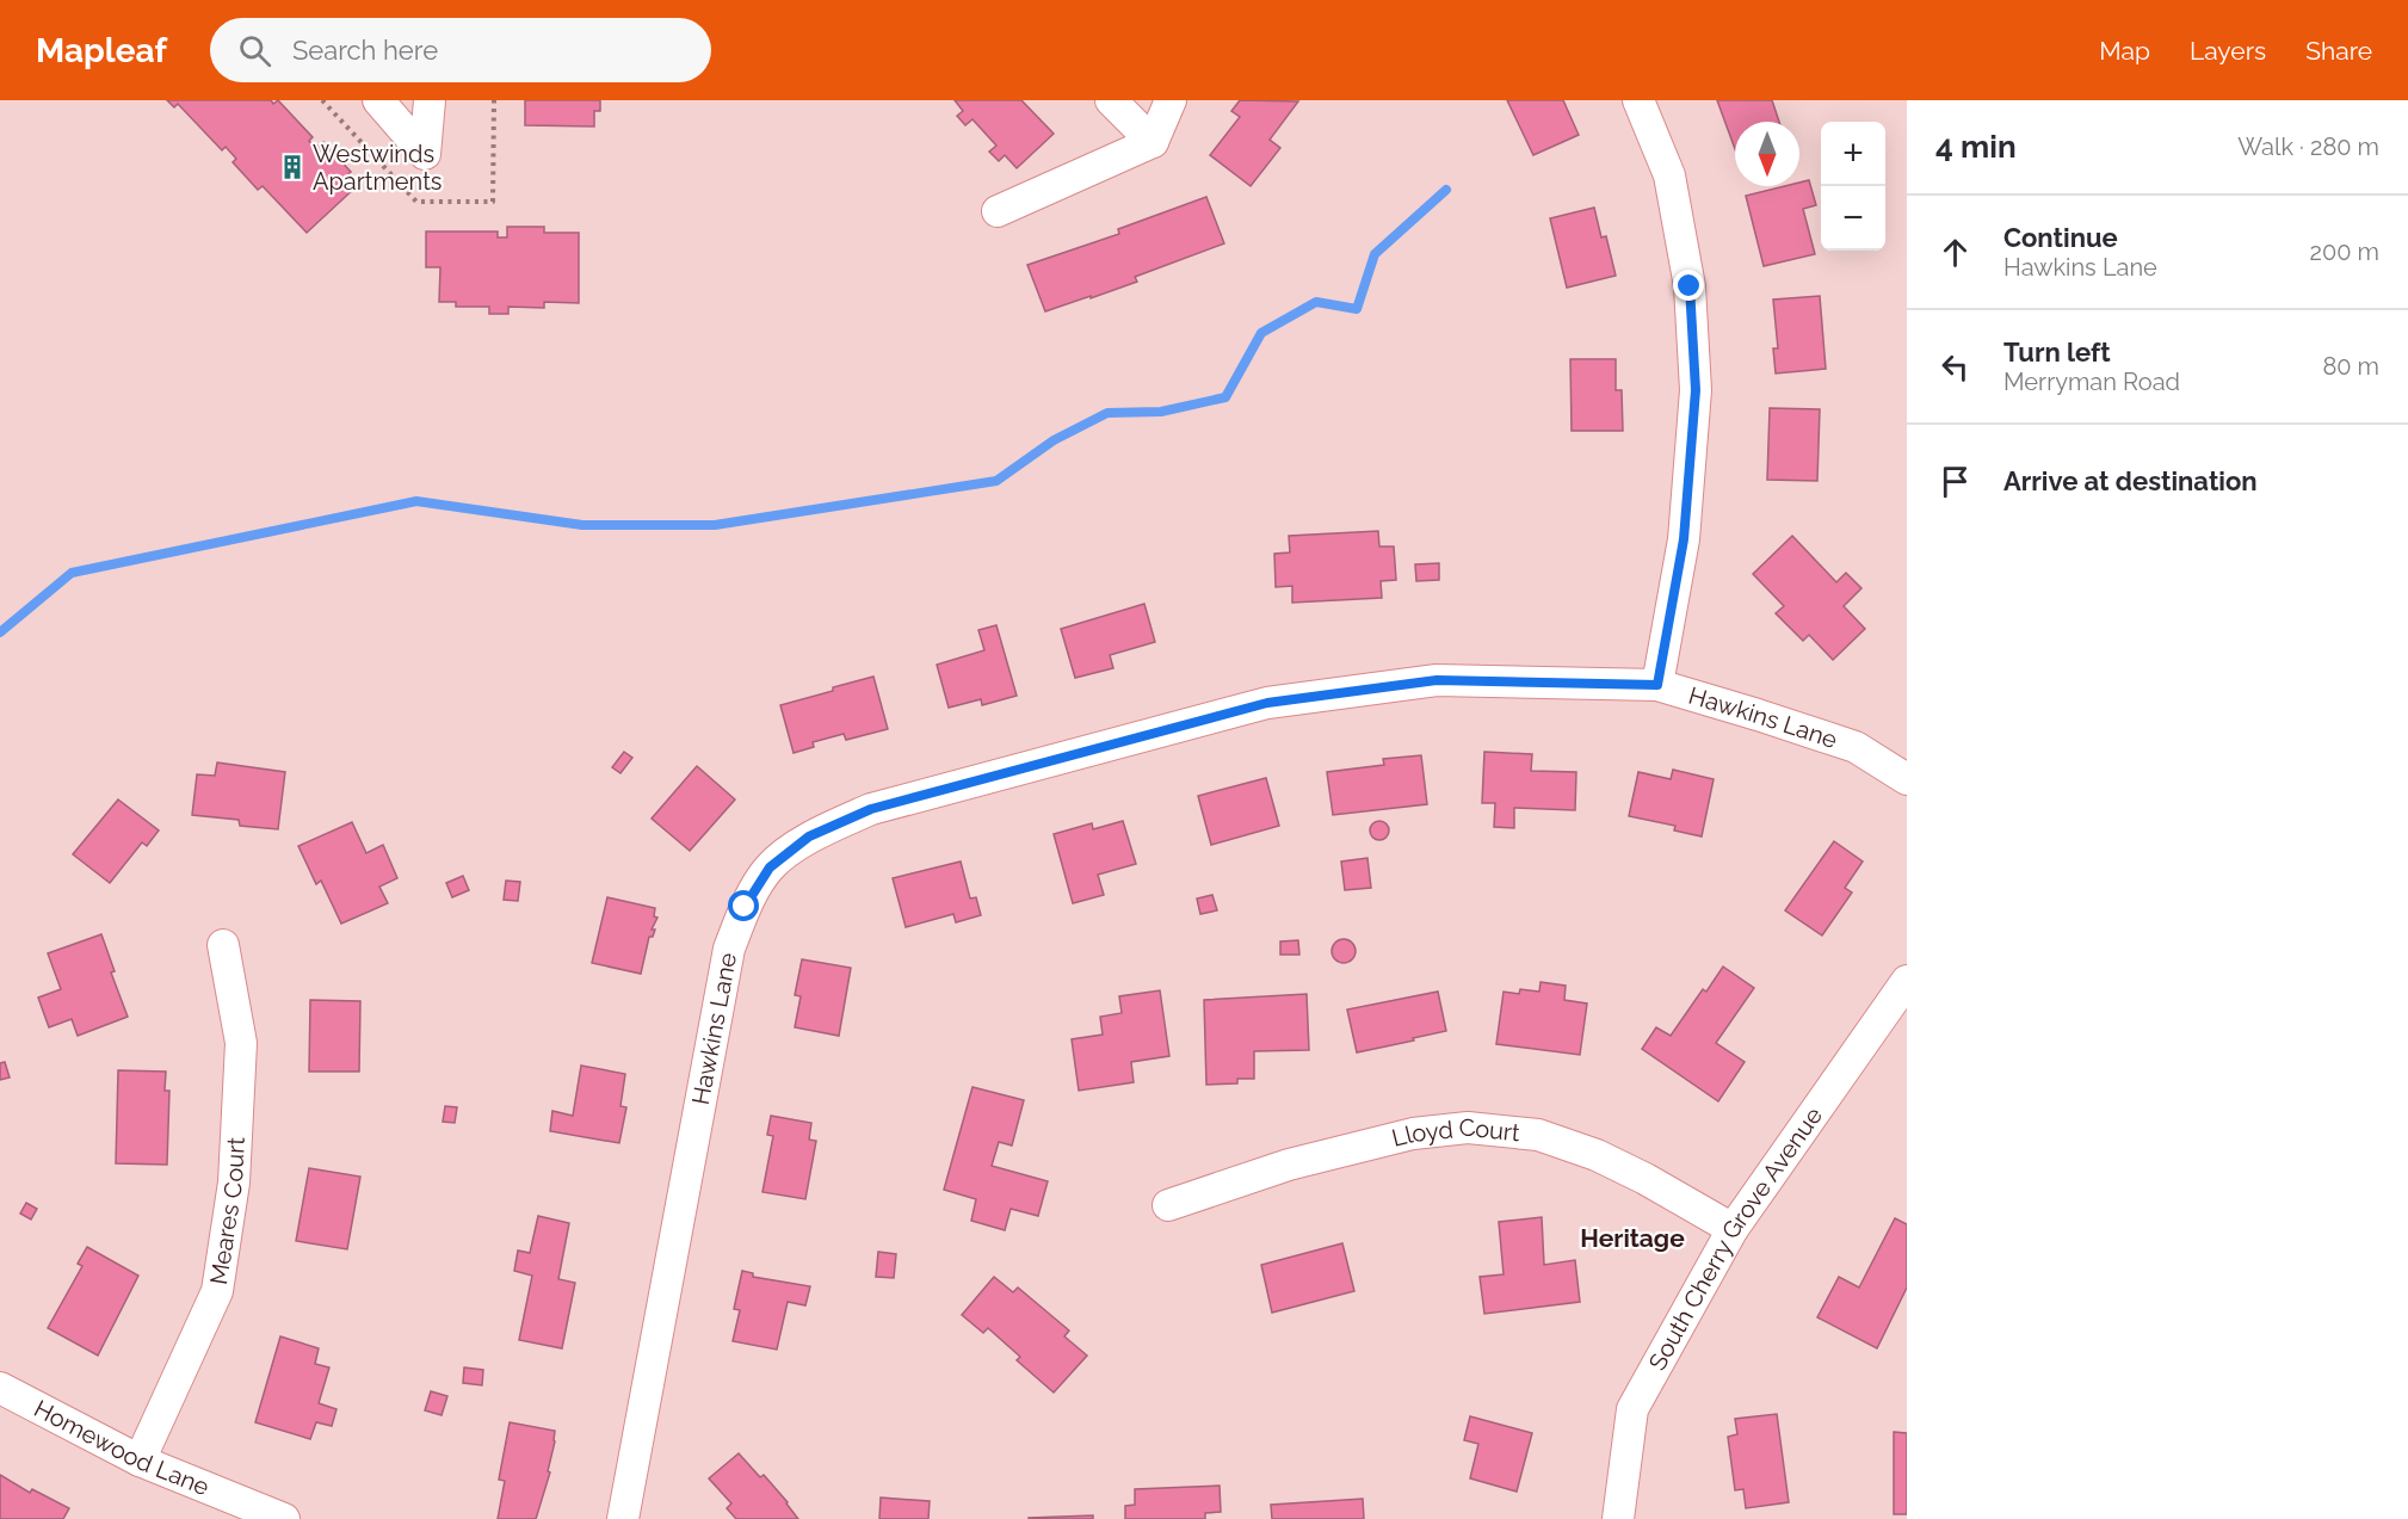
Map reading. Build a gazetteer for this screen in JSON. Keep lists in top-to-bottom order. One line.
{"streets":{"street":["Hawkins Lane","Lloyd Court","Meares Court","South Cherry Grove Avenue","Homewood Lane"]},"crossings":[["Lloyd Court","South Cherry Grove Avenue"],["Meares Court","Homewood Lane"]],"districts":["Heritage"],"places":{"building":["Westwinds Apartments"]},"north":"bottom","page":{"header":"Mapleaf","search":"Search here","nav":["Map","Layers","Share"],"heading":["4 min","Walk · 280 m"],"map_buttons":["+","−"],"list":[["Continue","Hawkins Lane","200 m"],["Turn left","Merryman Road","80 m"],"Arrive at destination"]}}
